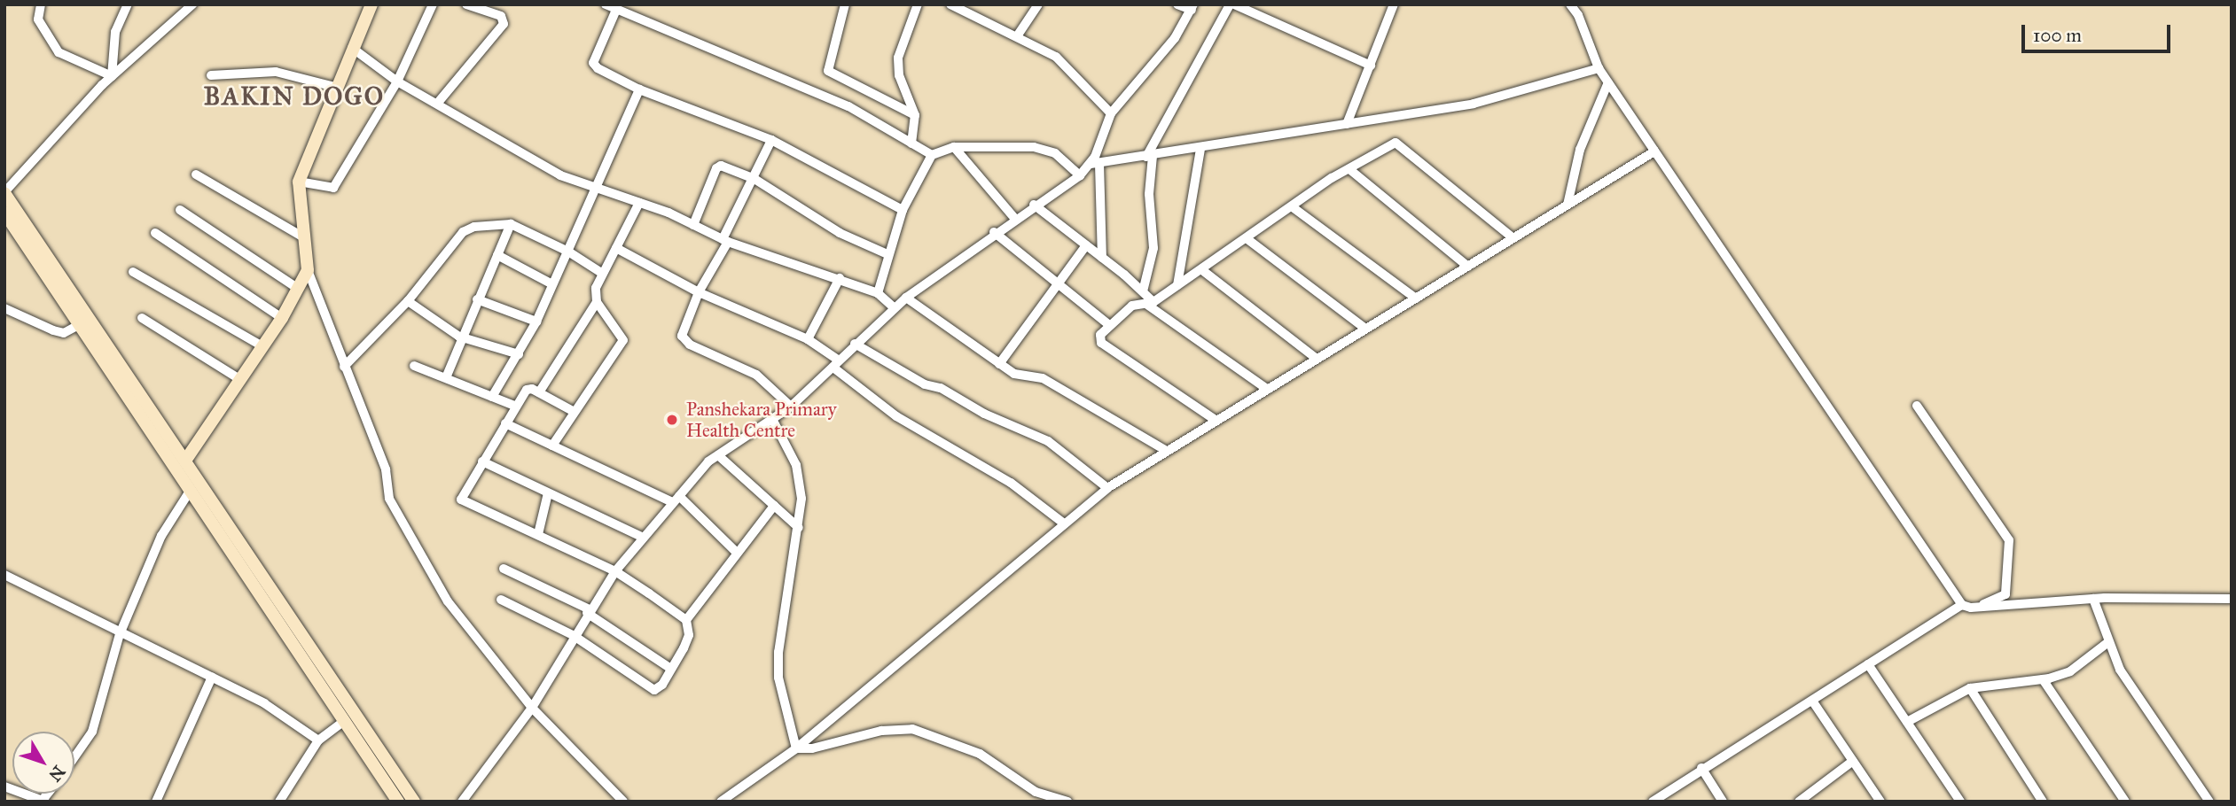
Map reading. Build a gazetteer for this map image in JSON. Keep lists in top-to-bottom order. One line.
{"districts":["BAKIN DOGO"],"places":["Panshekara Primary Health Centre"],"scale_bar":"100 m","north":"bottom right"}
